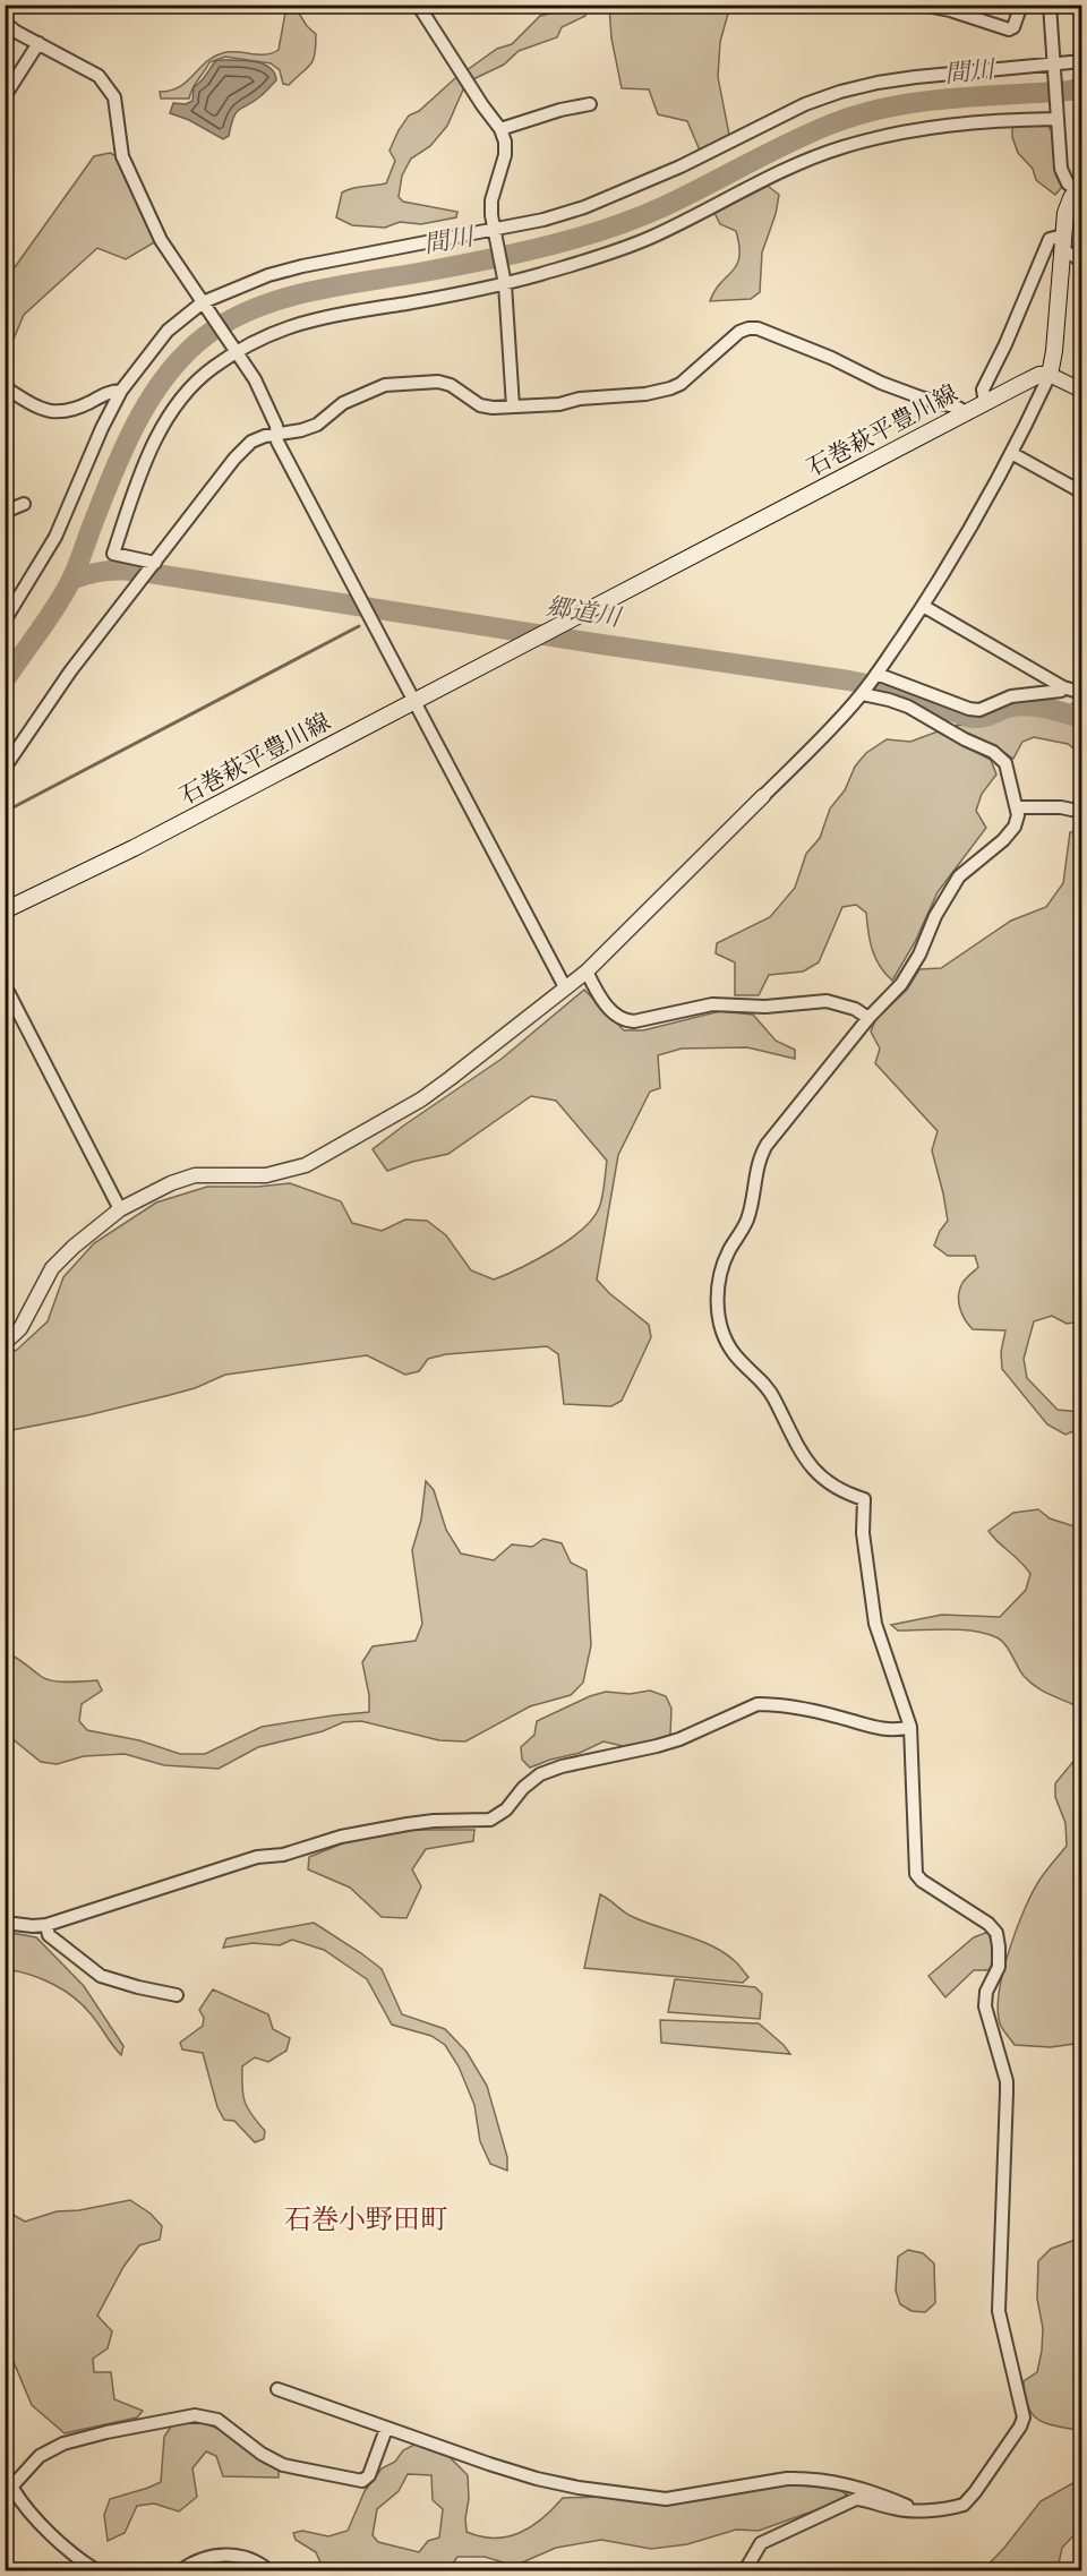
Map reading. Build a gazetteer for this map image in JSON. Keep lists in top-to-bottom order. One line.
{"streets":{"main road":["石巻萩平豊川線"]},"districts":["石巻小野田町"],"water":["間川","郷道川"]}
